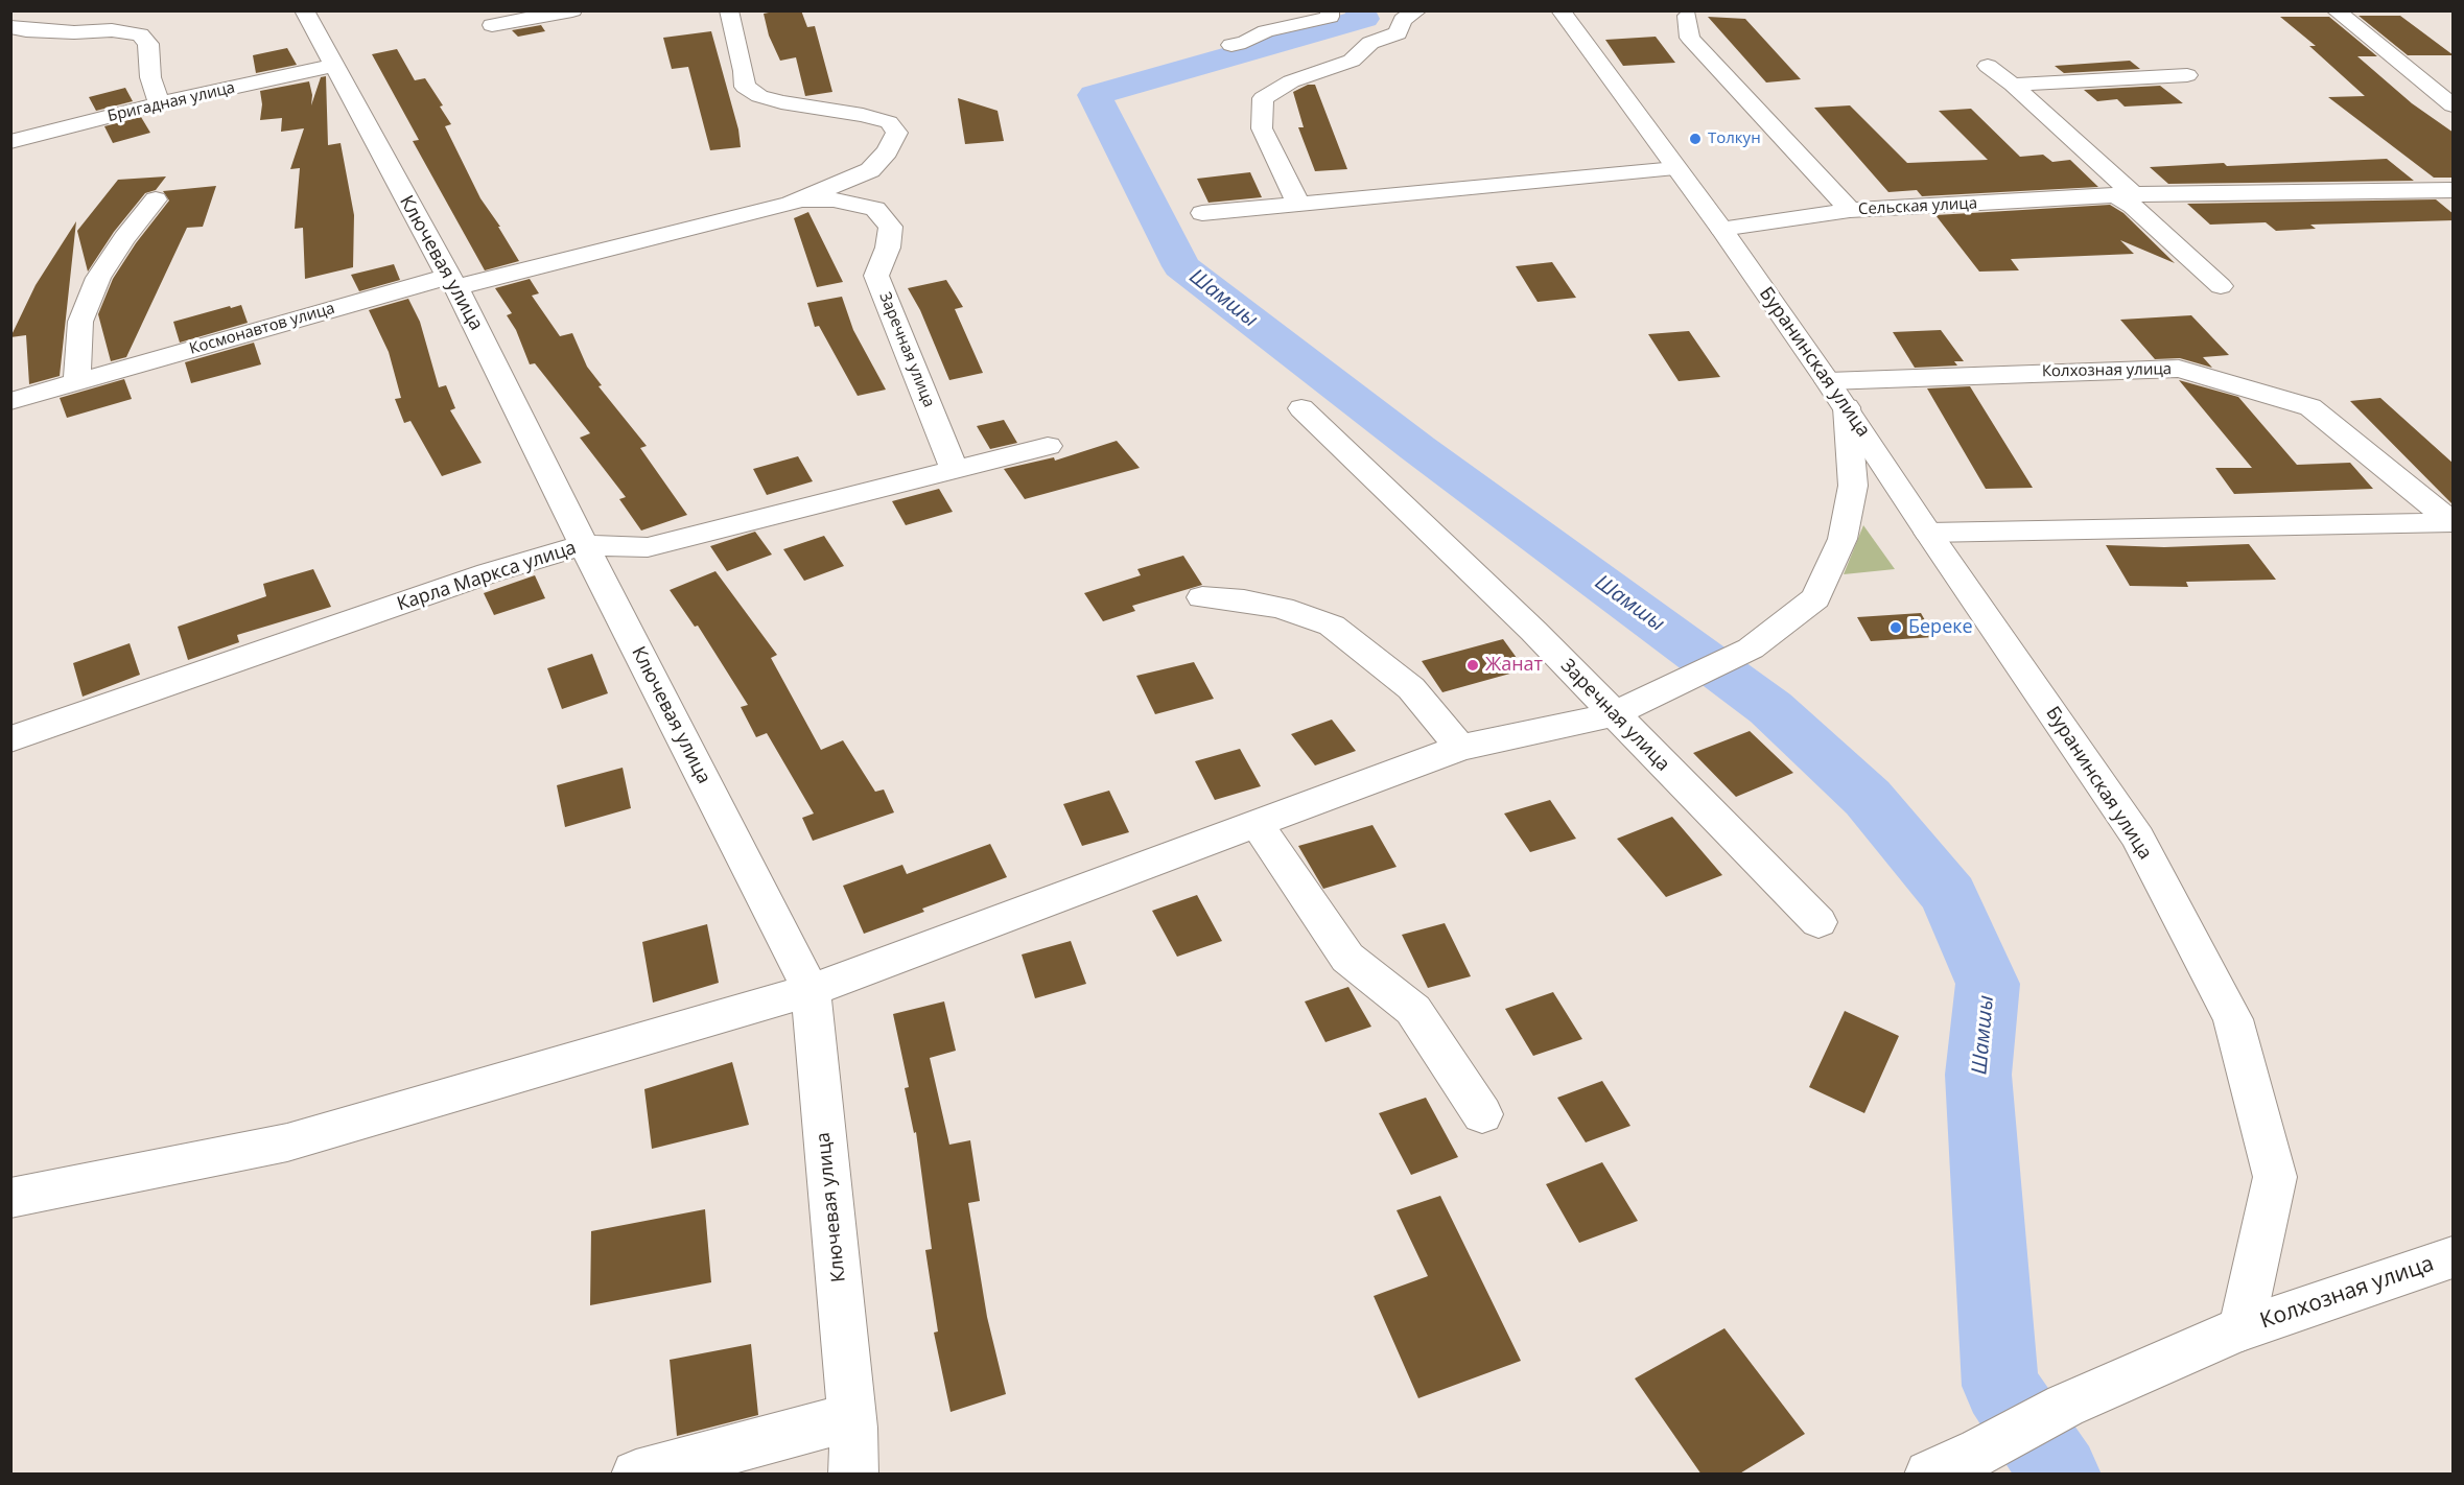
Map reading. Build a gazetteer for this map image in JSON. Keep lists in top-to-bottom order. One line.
{"streets":{"street":["Бригадная улица","Сельская улица","Ключевая улица","Космонавтов улица","Заречная улица","Буранинская улица","Колхозная улица","Карла Маркса улица"]},"crossings":[["Бригадная улица","Ключевая улица"],["Сельская улица","Буранинская улица"],["Ключевая улица","Космонавтов улица"],["Ключевая улица","Карла Маркса улица"],["Космонавтов улица","Заречная улица"],["Заречная улица","Карла Маркса улица"],["Буранинская улица","Колхозная улица"]],"water":["Шамшы"],"places":["Толкун","Береке","Жанат"]}
